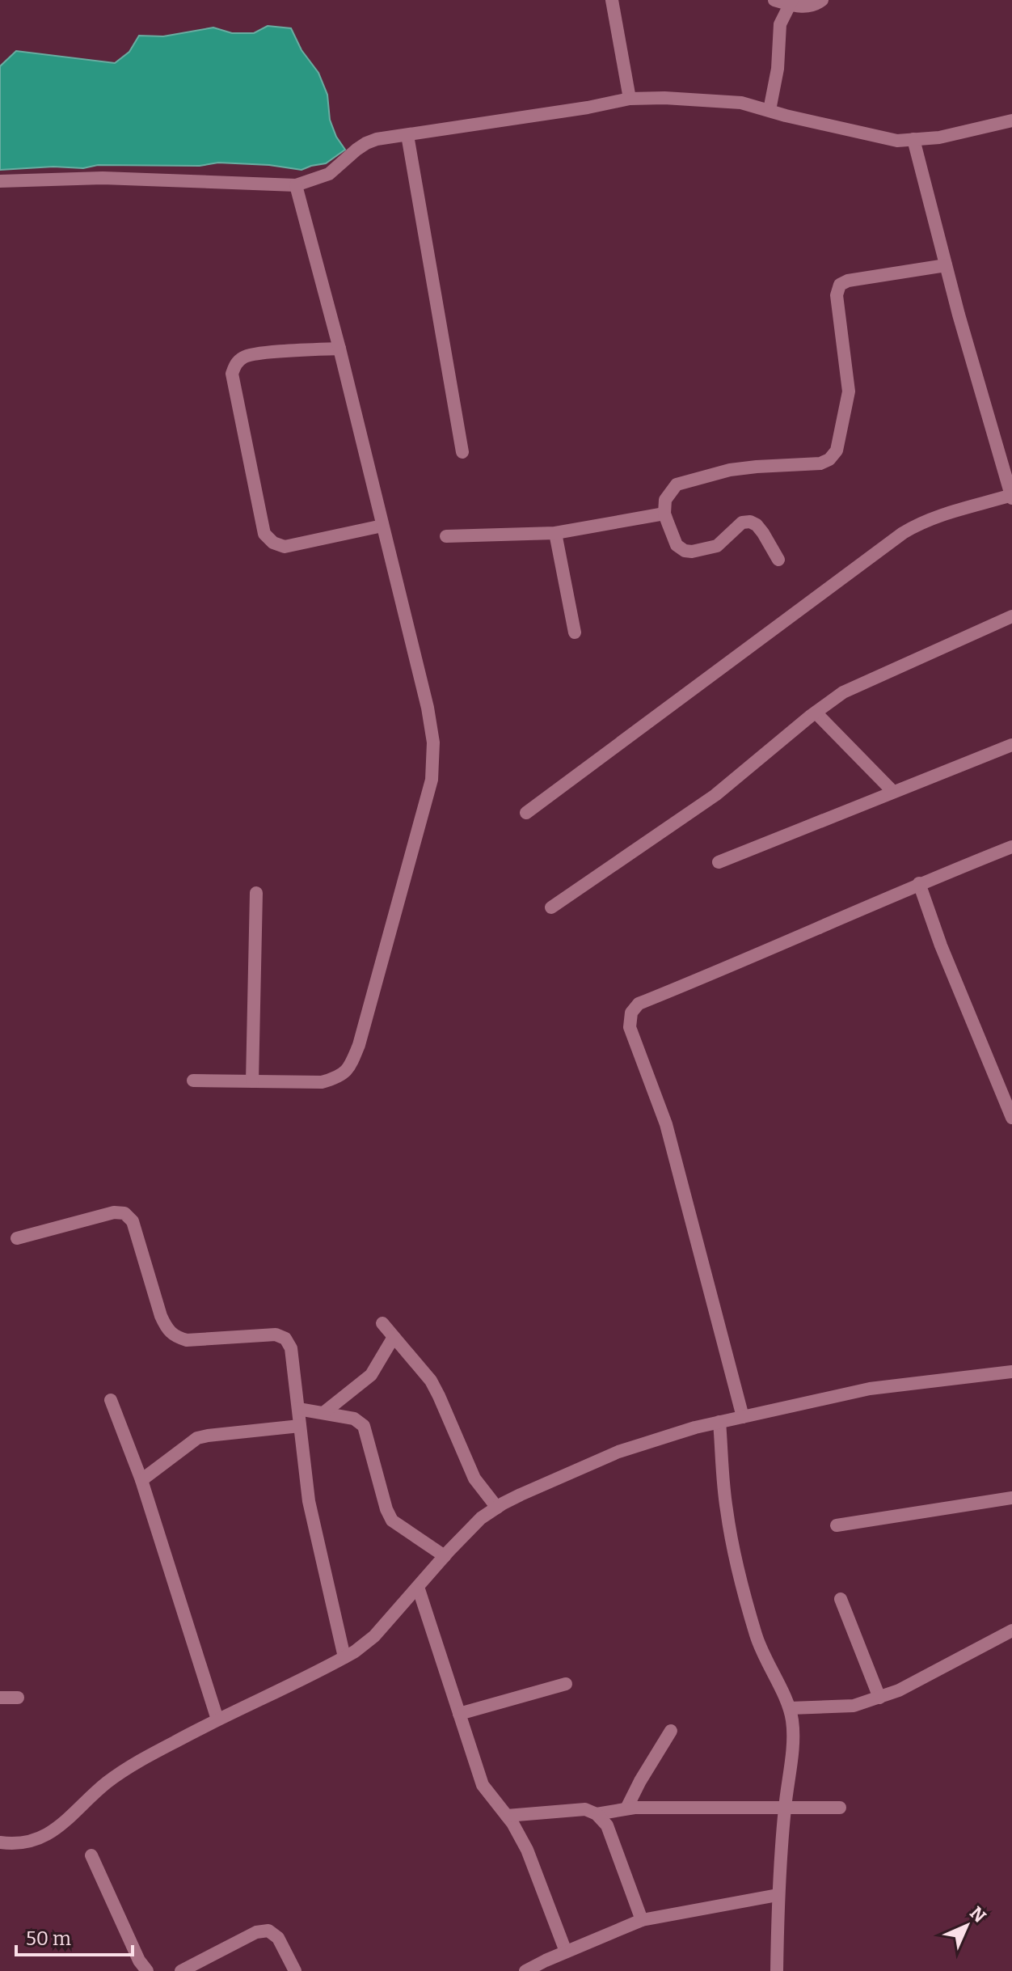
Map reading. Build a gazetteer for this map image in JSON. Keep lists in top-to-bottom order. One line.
{"scale_bar":"50 m","north":"top right"}
